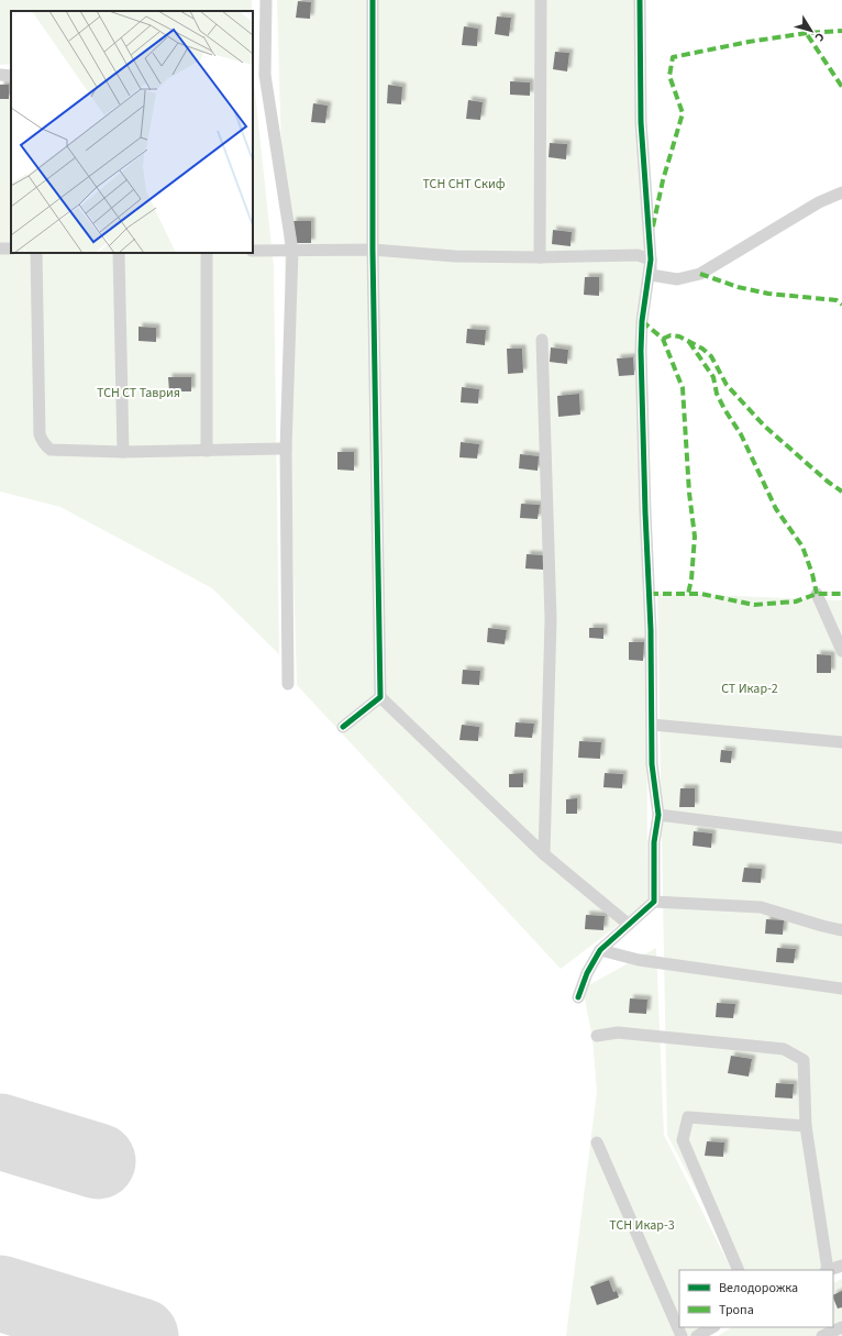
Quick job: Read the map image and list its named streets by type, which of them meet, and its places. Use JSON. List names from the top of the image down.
{
  "parks": [
    "ТСН СНТ Скиф",
    "ТСН СТ Таврия",
    "СТ Икар-2",
    "ТСН Икар-3"
  ],
  "legend": ["Велодорожка", "Тропа"],
  "north": "bottom right"
}
